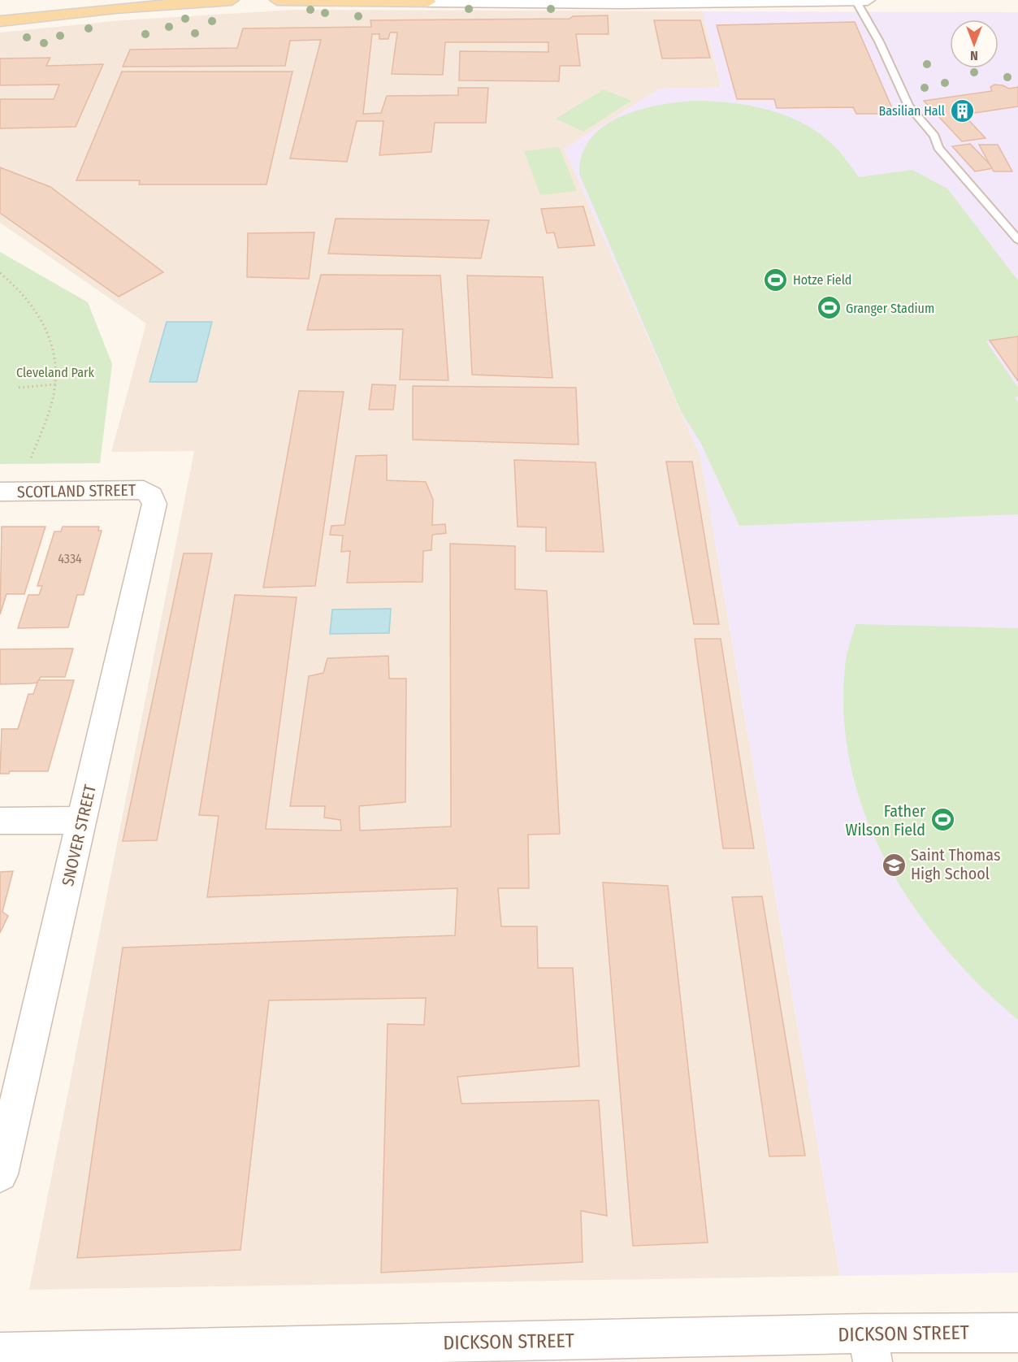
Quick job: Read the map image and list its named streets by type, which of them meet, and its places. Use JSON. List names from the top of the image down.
{
  "streets": {
    "street": ["SCOTLAND STREET", "SNOVER STREET", "DICKSON STREET"]
  },
  "crossings": [
    ["SCOTLAND STREET", "SNOVER STREET"]
  ],
  "parks": ["Cleveland Park"],
  "places": {
    "building": ["Basilian Hall"],
    "sports": ["Hotze Field", "Granger Stadium", "Father Wilson Field"],
    "school or university": ["Saint Thomas High School"]
  },
  "house_numbers": ["4334"],
  "north": "bottom"
}
